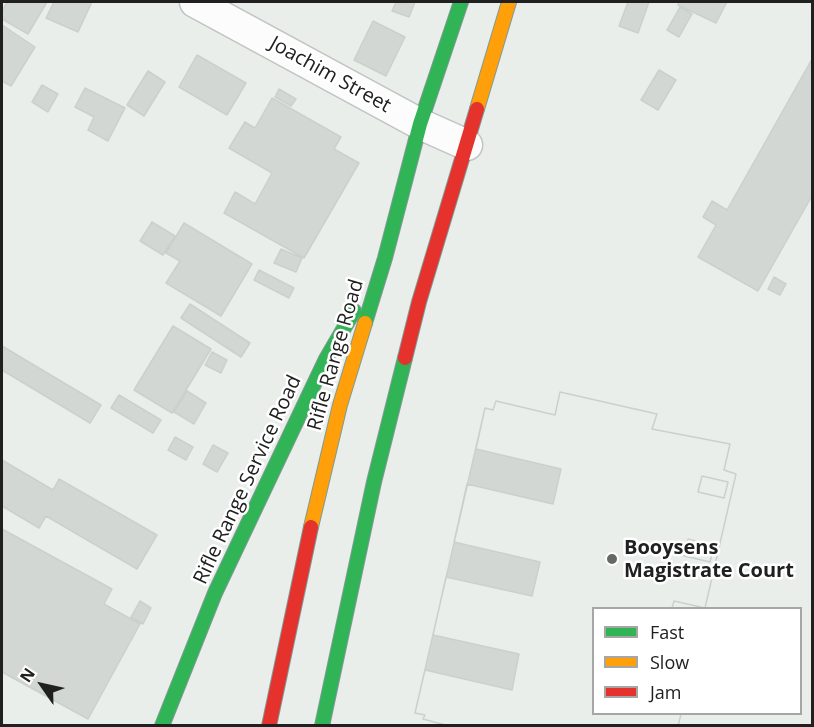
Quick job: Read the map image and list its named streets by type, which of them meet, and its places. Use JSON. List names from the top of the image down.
{
  "streets": {
    "main road": ["Rifle Range Road", "Rifle Range Service Road"],
    "street": ["Joachim Street"]
  },
  "crossings": [
    ["Joachim Street", "Rifle Range Road"],
    ["Rifle Range Road", "Rifle Range Service Road"]
  ],
  "places": ["Booysens Magistrate Court"],
  "legend": ["Fast", "Slow", "Jam"],
  "north": "top left"
}
